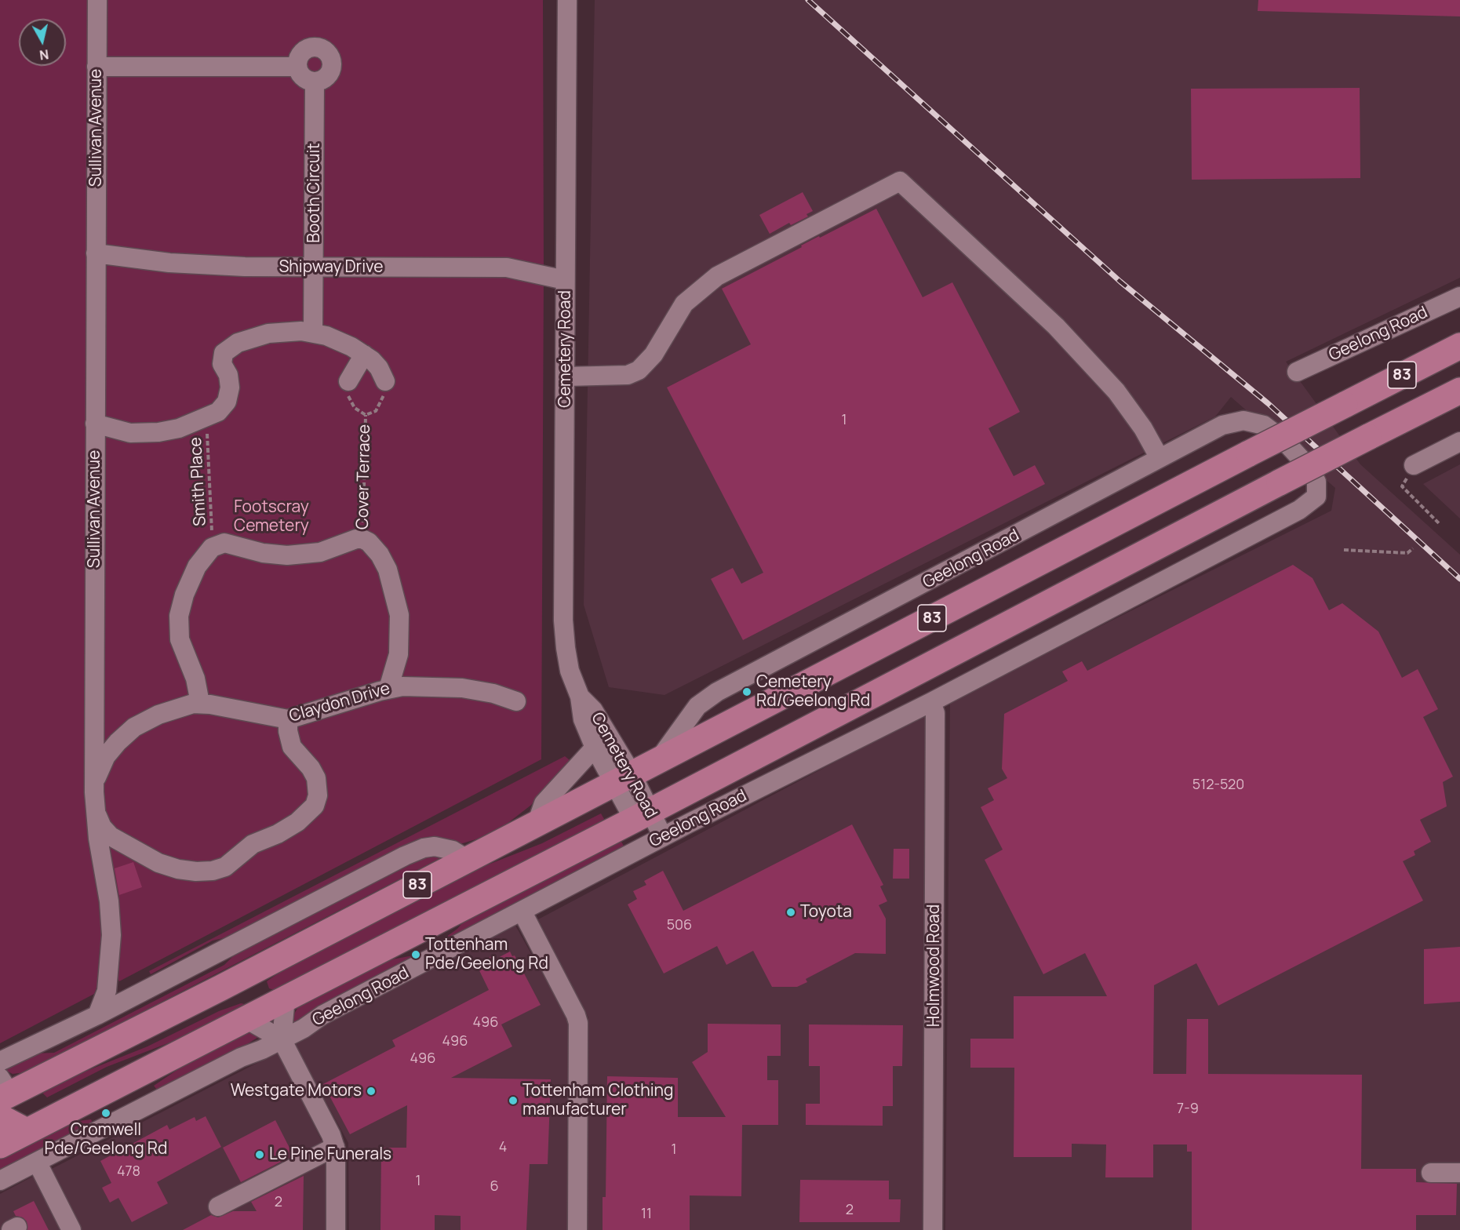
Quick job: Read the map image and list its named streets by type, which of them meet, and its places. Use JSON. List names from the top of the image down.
{
  "streets": {
    "highway": ["Geelong Road", "83"],
    "street": [
      "Sullivan Avenue",
      "Booth Circuit",
      "Shipway Drive",
      "Cemetery Road",
      "Claydon Drive",
      "Holmwood Road"
    ],
    "path": ["Cover Terrace", "Smith Place"]
  },
  "crossings": [
    ["Sullivan Avenue", "Shipway Drive"],
    ["Sullivan Avenue", "Claydon Drive"],
    ["Booth Circuit", "Shipway Drive"],
    ["Shipway Drive", "Cemetery Road"],
    ["Geelong Road", "Cemetery Road"],
    ["Geelong Road", "Holmwood Road"]
  ],
  "parks": ["Footscray Cemetery"],
  "places": [
    "Cemetery Rd/Geelong Rd",
    "Toyota",
    "Tottenham Pde/Geelong Rd",
    "Westgate Motors",
    "Tottenham Clothing manufacturer",
    "Cromwell Pde/Geelong Rd",
    "Le Pine Funerals"
  ],
  "house_numbers": [
    "1",
    "512-520",
    "506",
    "496",
    "496",
    "496",
    "7-9",
    "4",
    "1",
    "478",
    "1",
    "6",
    "2",
    "2",
    "11"
  ],
  "north": "bottom"
}
